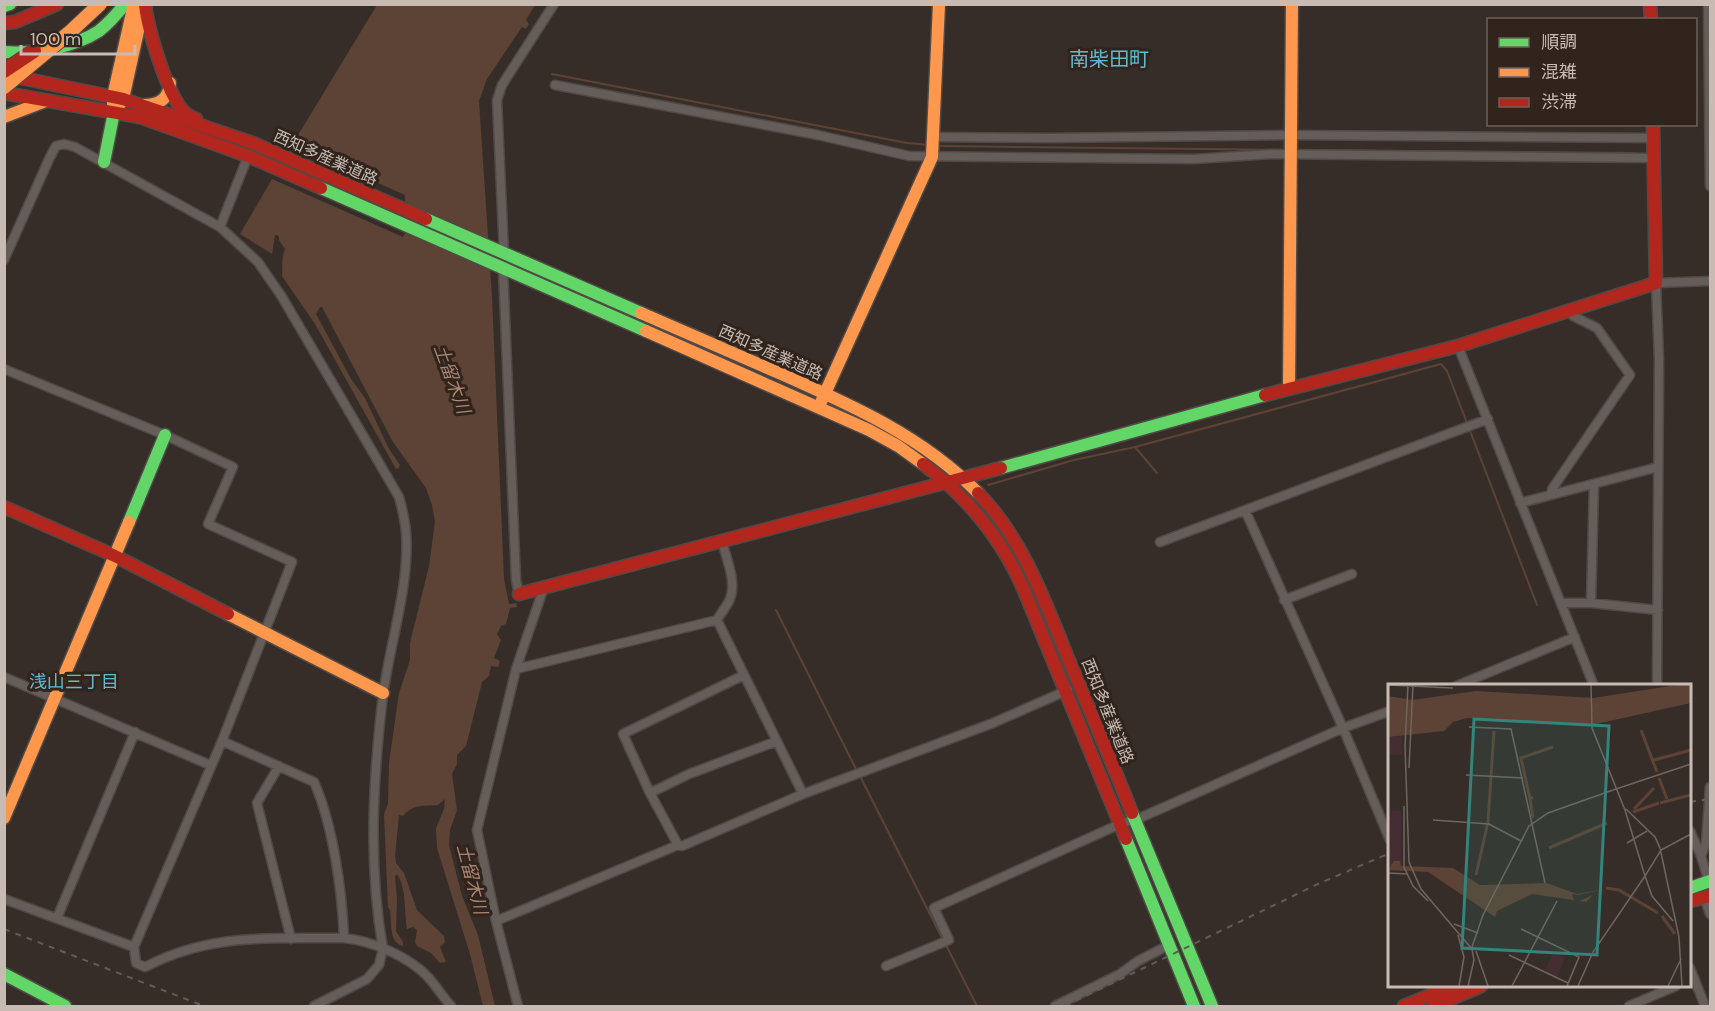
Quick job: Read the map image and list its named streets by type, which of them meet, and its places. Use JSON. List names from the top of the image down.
{
  "streets": {
    "main road": ["西知多産業道路"]
  },
  "districts": ["南柴田町", "浅山三丁目"],
  "water": ["土留木川"],
  "legend": ["順調", "混雑", "渋滞"],
  "scale_bar": "100 m"
}
